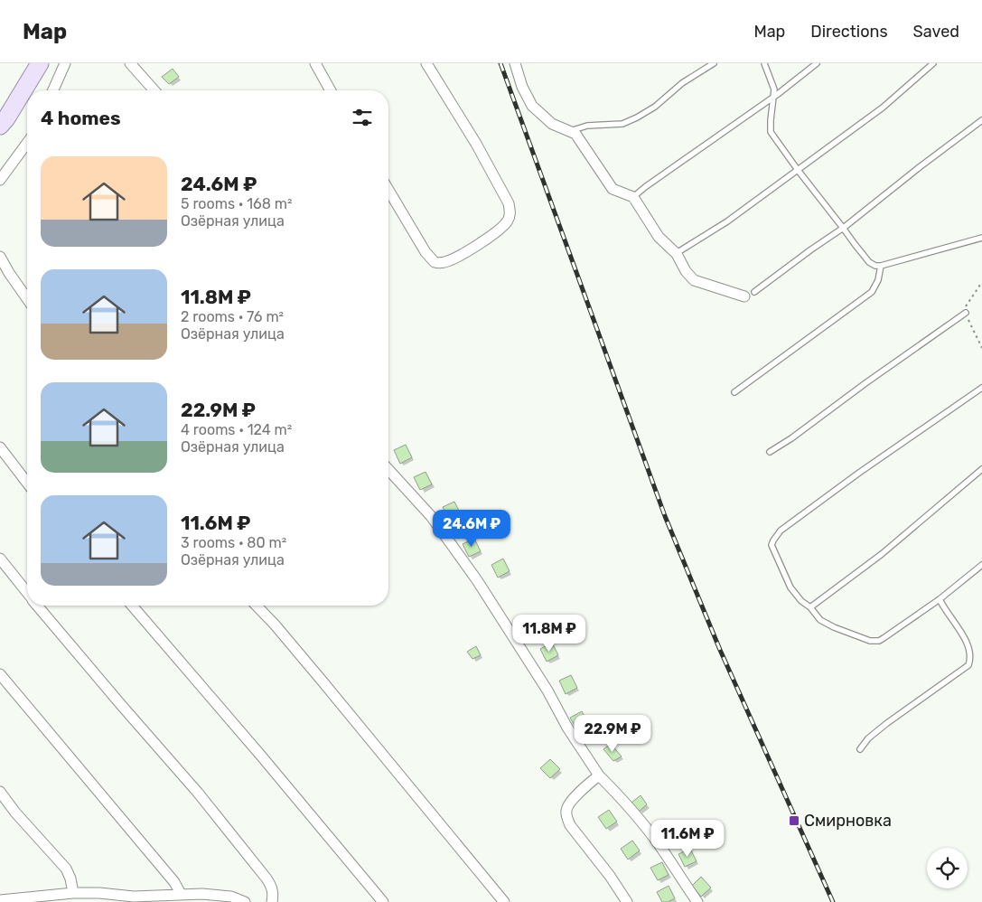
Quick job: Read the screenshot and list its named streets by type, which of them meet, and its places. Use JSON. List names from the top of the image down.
{
  "places": {
    "transit": ["Смирновка"]
  },
  "page": {
    "header": "Map",
    "nav": ["Map", "Directions", "Saved"],
    "heading": "4 homes",
    "list": [
      {
        "name": "24.6M ₽",
        "note": "5 rooms · 168 m² · Озёрная улица"
      },
      {
        "name": "11.8M ₽",
        "note": "2 rooms · 76 m² · Озёрная улица"
      },
      {
        "name": "22.9M ₽",
        "note": "4 rooms · 124 m² · Озёрная улица"
      },
      {
        "name": "11.6M ₽",
        "note": "3 rooms · 80 m² · Озёрная улица"
      }
    ],
    "price": [
      "24.6M ₽",
      "11.8M ₽",
      "22.9M ₽",
      "11.6M ₽"
    ]
  }
}
